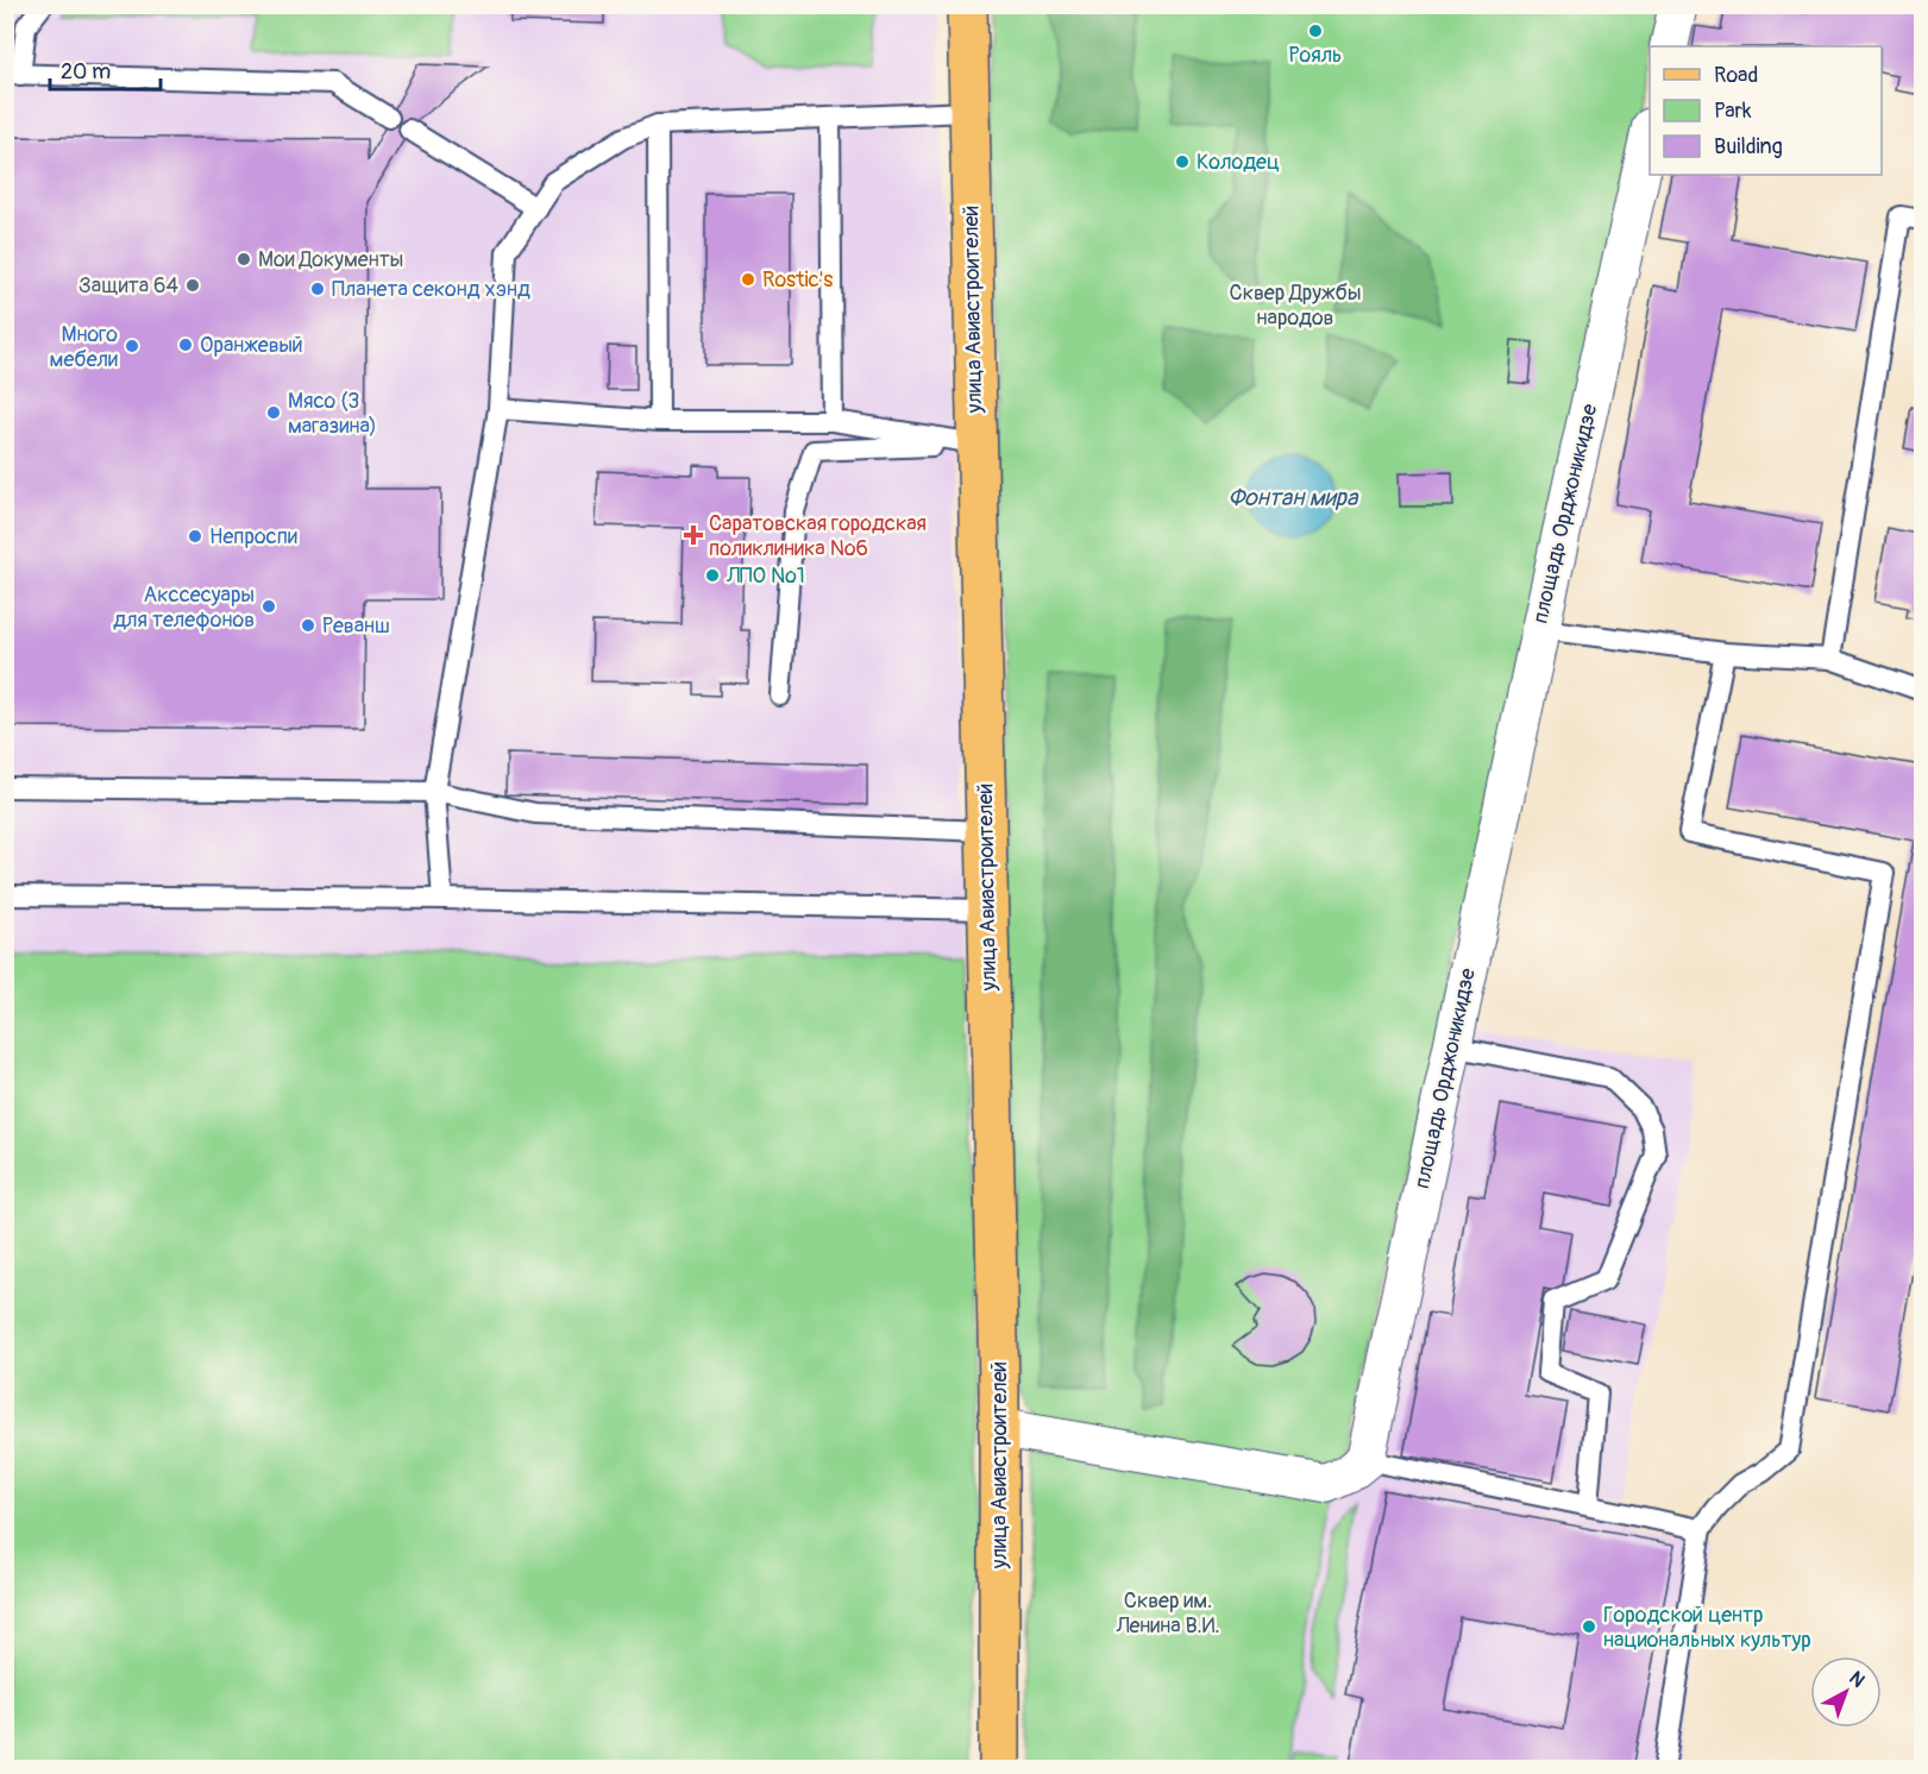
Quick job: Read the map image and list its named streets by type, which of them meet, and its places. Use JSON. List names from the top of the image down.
{
  "streets": {
    "main road": ["улица Авиастроителей"],
    "street": ["площадь Орджоникидзе"]
  },
  "water": ["Фонтан мира"],
  "parks": ["Сквер Дружбы народов", "Сквер им. Ленина В.И."],
  "places": {
    "other": [
      "Рояль",
      "Колодец",
      "Мои Документы",
      "Rostic's",
      "Защита 64",
      "Планета секонд хэнд",
      "Оранжевый",
      "Много мебели",
      "Мясо (3 магазина)",
      "Непроспи",
      "ЛПО №1",
      "Акссесуары для телефонов",
      "Реванш",
      "Городской центр национальных культур"
    ],
    "health": ["Саратовская городская поликлиника №6"]
  },
  "legend": ["Road", "Park", "Building"],
  "scale_bar": "20 m",
  "north": "top right"
}
